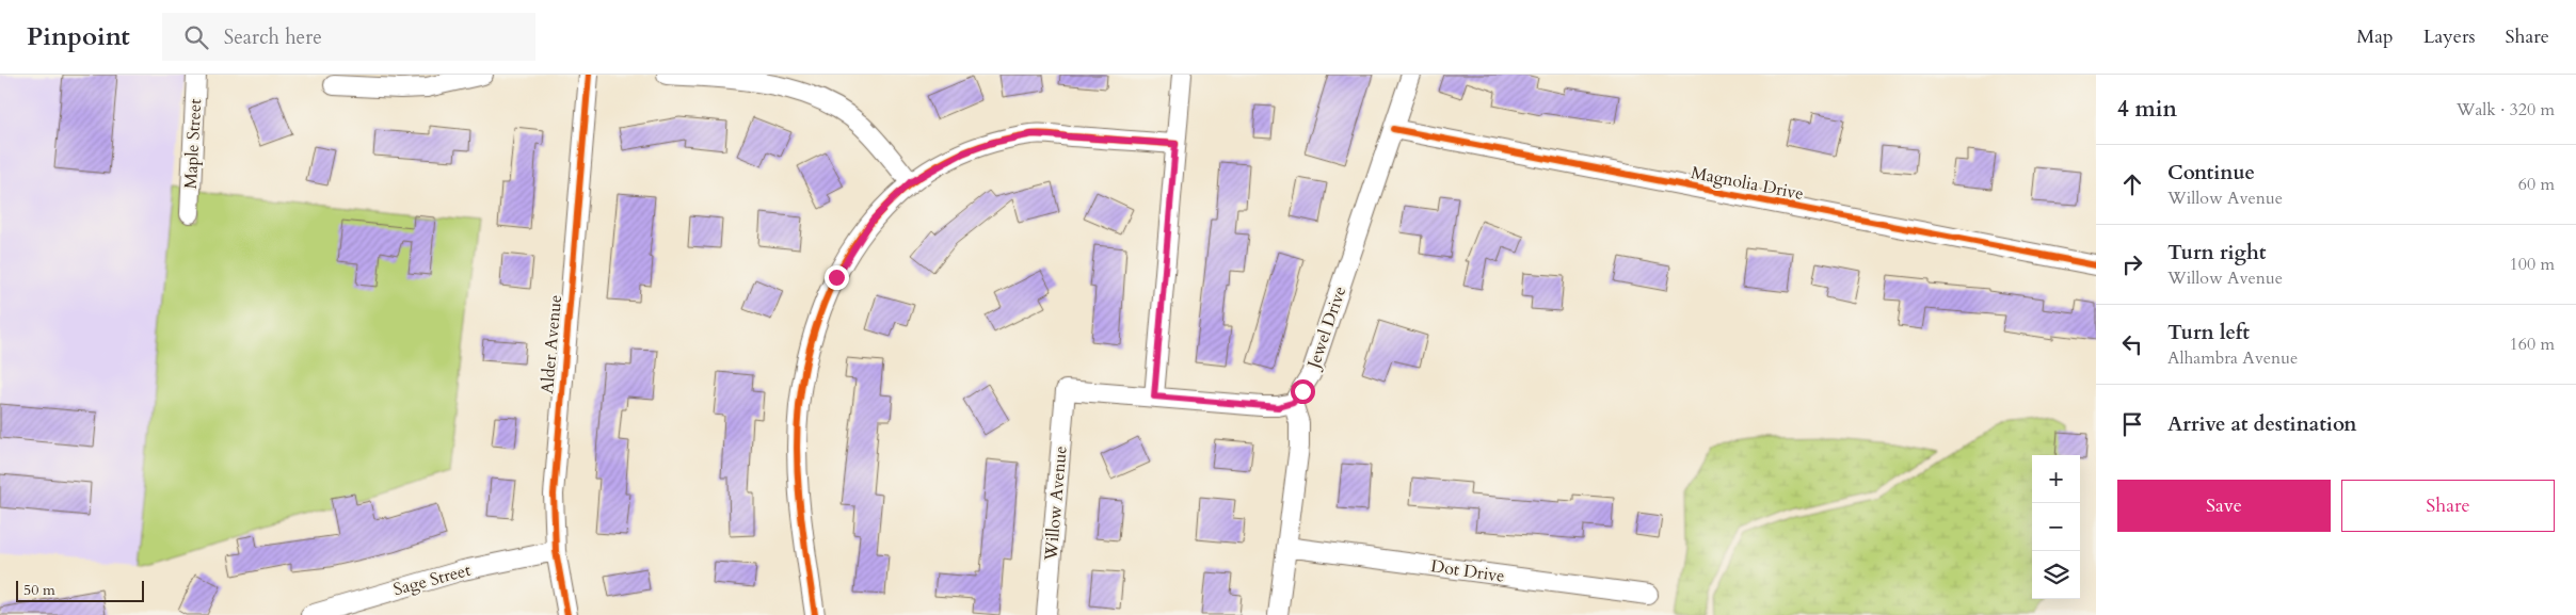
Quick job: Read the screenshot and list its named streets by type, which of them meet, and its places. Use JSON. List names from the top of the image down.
{
  "streets": {
    "street": [
      "Maple Street",
      "Magnolia Drive",
      "Jewel Drive",
      "Alder Avenue",
      "Willow Avenue",
      "Dot Drive",
      "Sage Street"
    ]
  },
  "crossings": [
    ["Magnolia Drive", "Jewel Drive"],
    ["Alder Avenue", "Sage Street"]
  ],
  "scale_bar": "50 m",
  "page": {
    "header": "Pinpoint",
    "search": "Search here",
    "nav": ["Map", "Layers", "Share"],
    "heading": ["4 min", "Walk · 320 m"],
    "list": [
      ["Continue", "Willow Avenue", "60 m"],
      ["Turn right", "Willow Avenue", "100 m"],
      ["Turn left", "Alhambra Avenue", "160 m"],
      "Arrive at destination"
    ],
    "map_buttons": ["+", "−"],
    "buttons": ["Save", "Share"],
    "scale": "50 m"
  }
}
